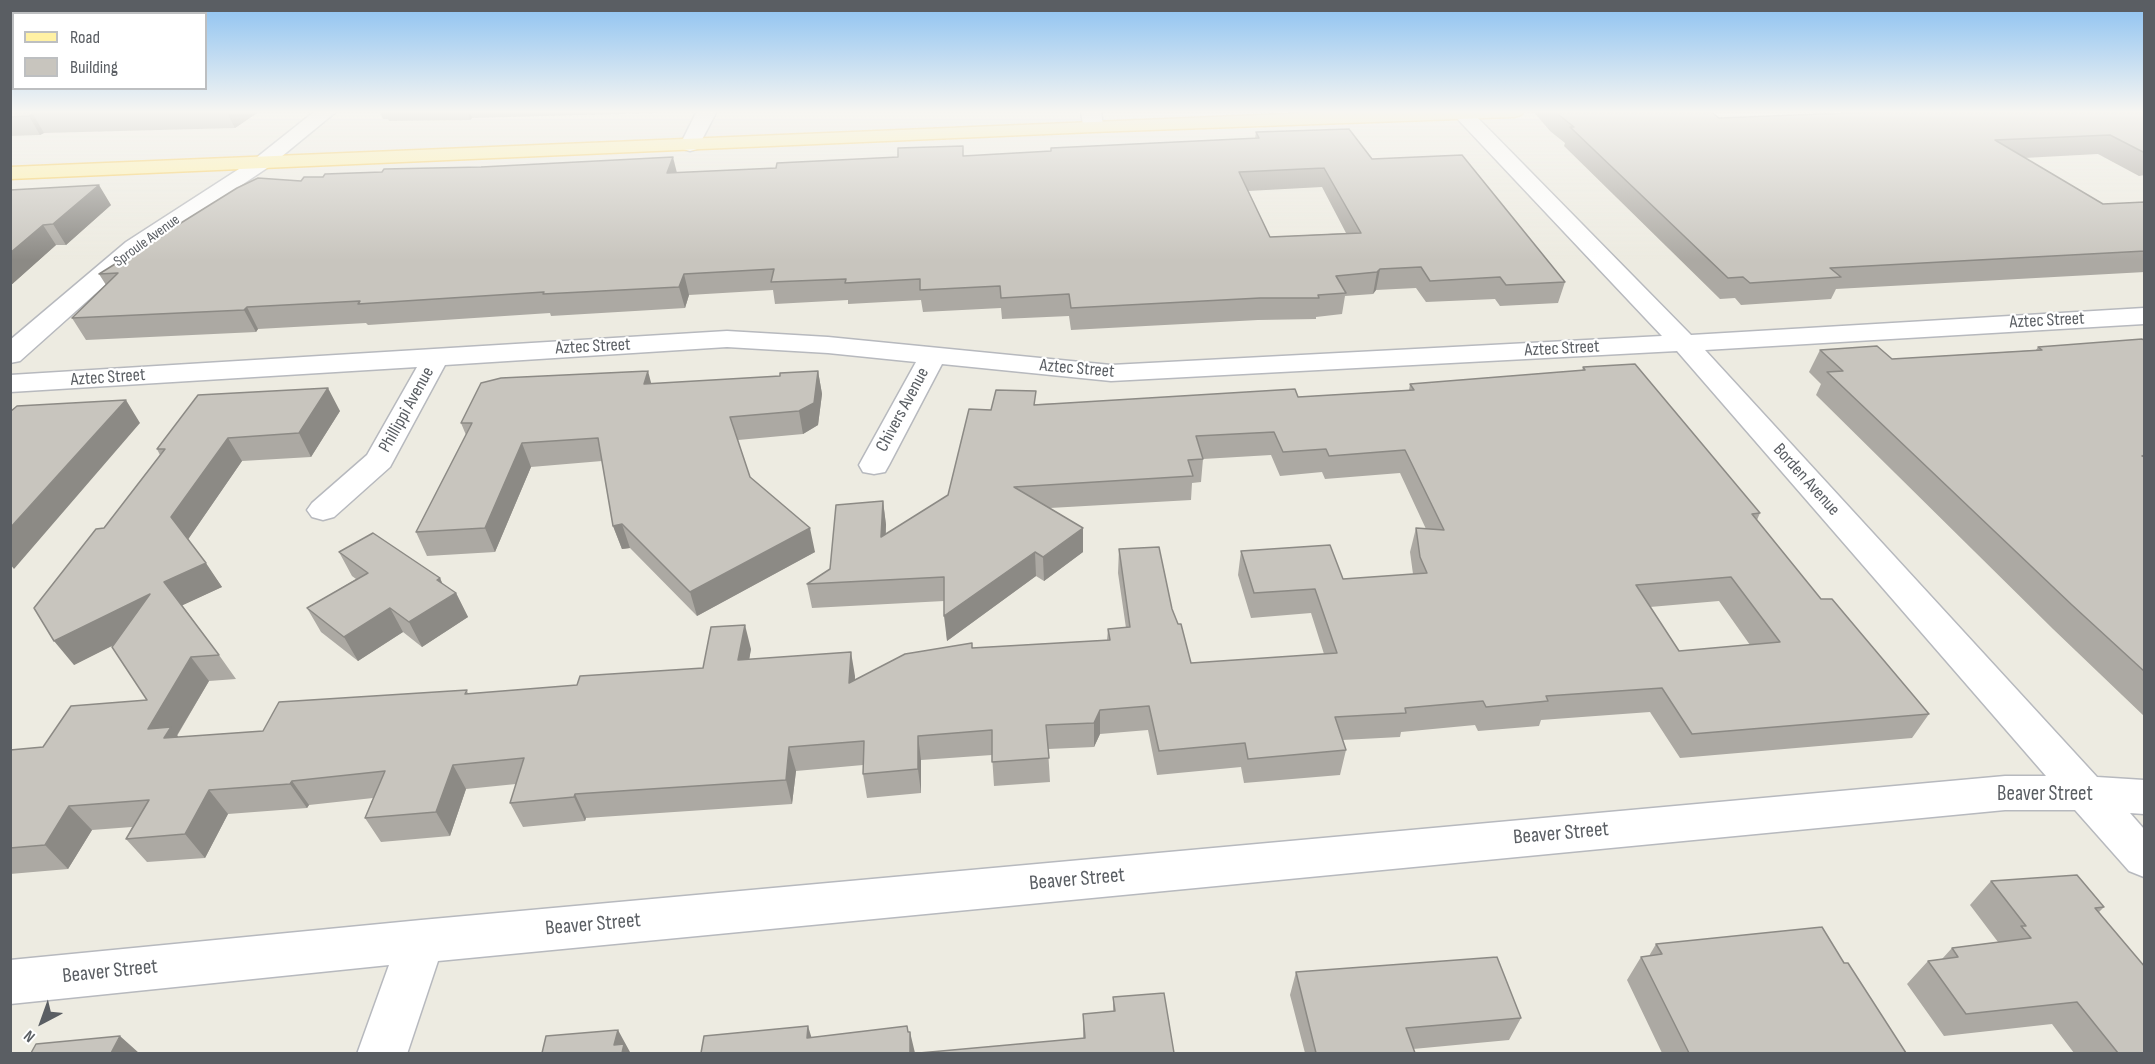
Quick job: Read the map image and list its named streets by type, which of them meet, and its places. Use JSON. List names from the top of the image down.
{
  "streets": {
    "street": [
      "Sproule Avenue",
      "Aztec Street",
      "Phillippi Avenue",
      "Chivers Avenue",
      "Borden Avenue",
      "Beaver Street"
    ]
  },
  "crossings": [
    ["Aztec Street", "Phillippi Avenue"],
    ["Aztec Street", "Chivers Avenue"],
    ["Aztec Street", "Borden Avenue"],
    ["Borden Avenue", "Beaver Street"]
  ],
  "legend": ["Road", "Building"],
  "north": "bottom left"
}
